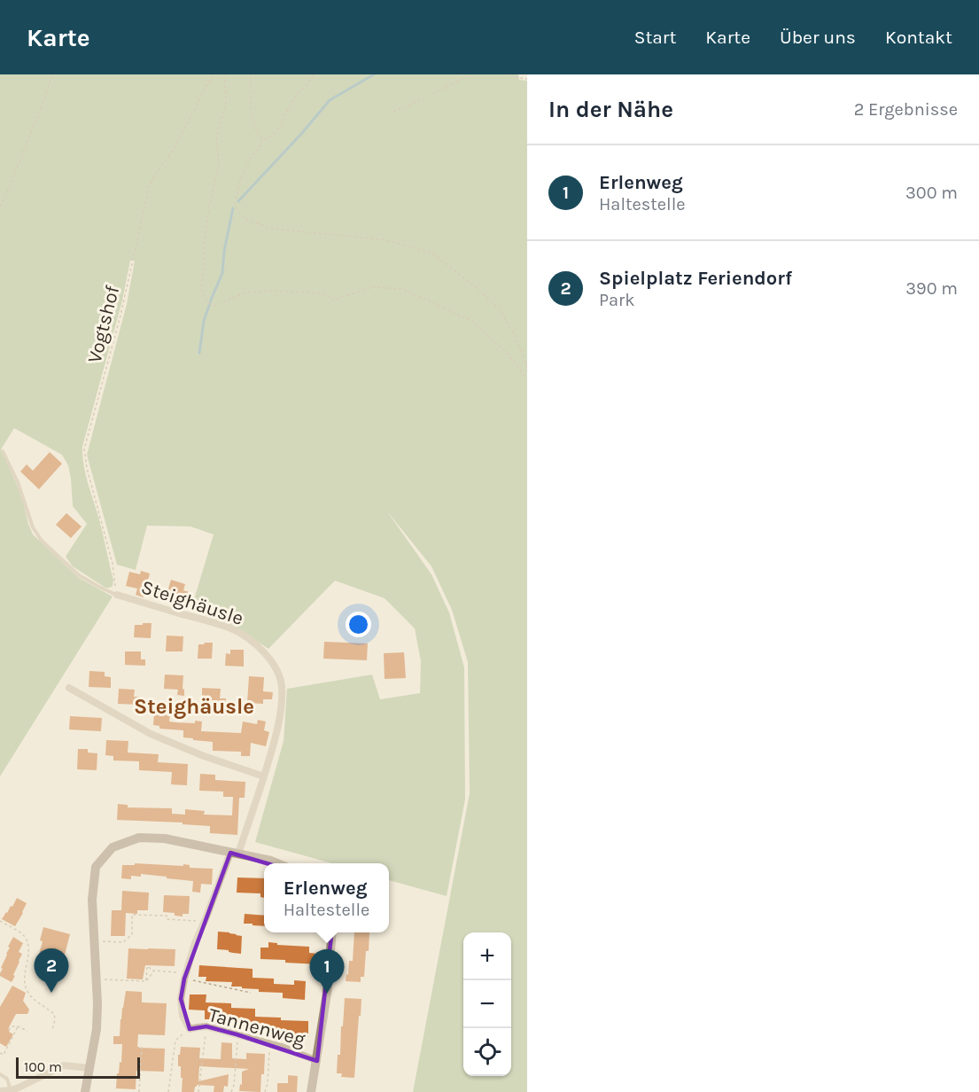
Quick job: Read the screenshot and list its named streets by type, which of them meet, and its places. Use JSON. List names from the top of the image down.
{
  "streets": {
    "street": ["Steighäusle", "Tannenweg"],
    "path": ["Vogtshof"]
  },
  "crossings": [
    ["Vogtshof", "Steighäusle"],
    ["Steighäusle", "Tannenweg"]
  ],
  "districts": ["Steighäusle"],
  "scale_bar": "100 m",
  "page": {
    "header": "Karte",
    "nav": [
      "Start",
      "Karte",
      "Über uns",
      "Kontakt"
    ],
    "heading": ["In der Nähe", "2 Ergebnisse"],
    "list": [
      {
        "mark": "1",
        "name": "Erlenweg",
        "note": "Haltestelle",
        "value": "300 m"
      },
      {
        "mark": "2",
        "name": "Spielplatz Feriendorf",
        "note": "Park",
        "value": "390 m"
      }
    ],
    "popup": ["Erlenweg", "Haltestelle"],
    "map_buttons": ["+", "−"],
    "pins": ["2", "1"],
    "scale": "100 m"
  }
}
